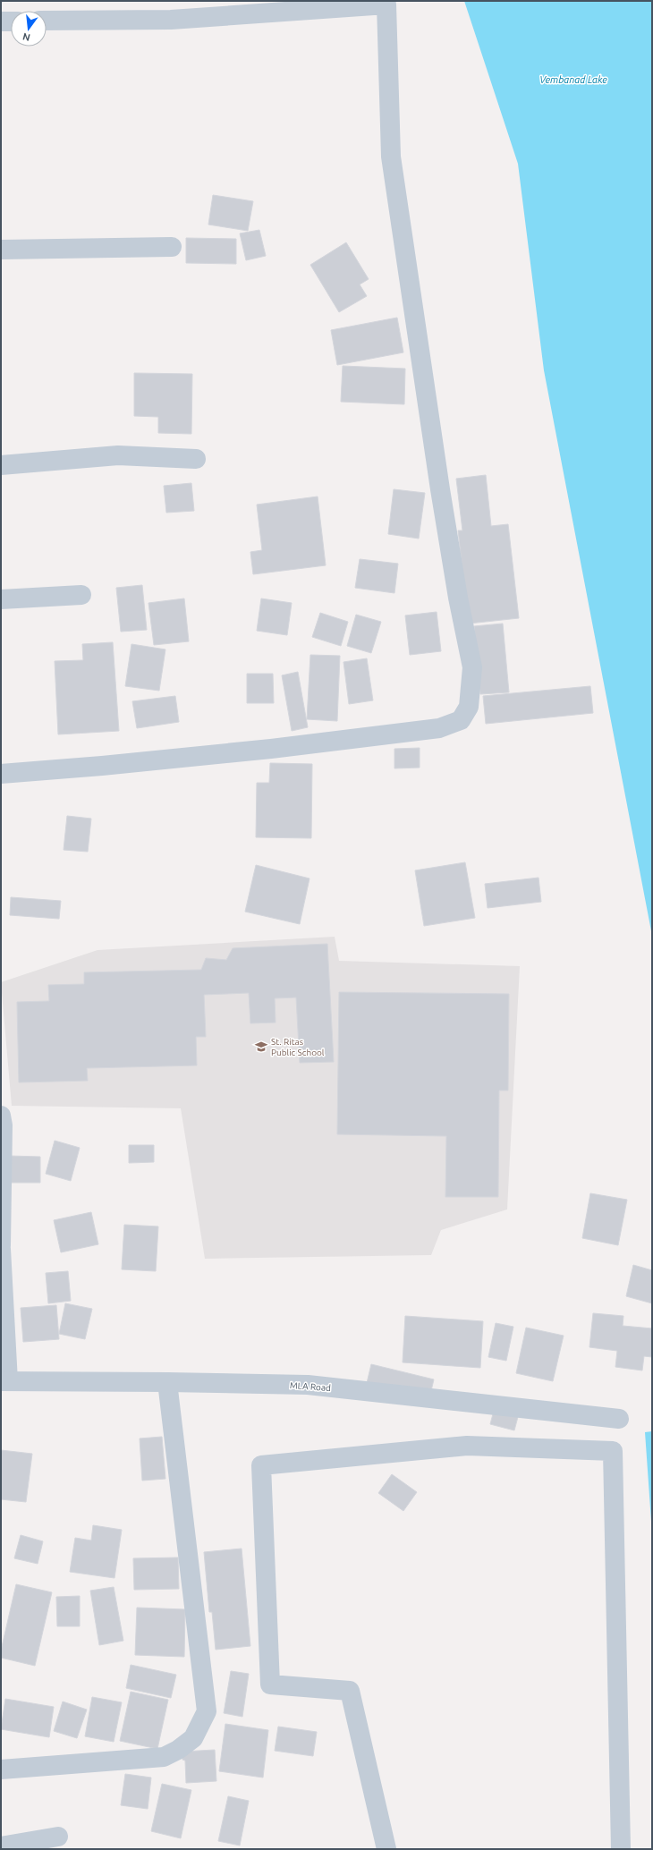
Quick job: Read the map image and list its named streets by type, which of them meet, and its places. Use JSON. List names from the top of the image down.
{
  "streets": {
    "street": ["MLA Road"]
  },
  "water": ["Vembanad Lake"],
  "places": {
    "school or university": ["St. Ritas Public School"]
  },
  "north": "bottom"
}
